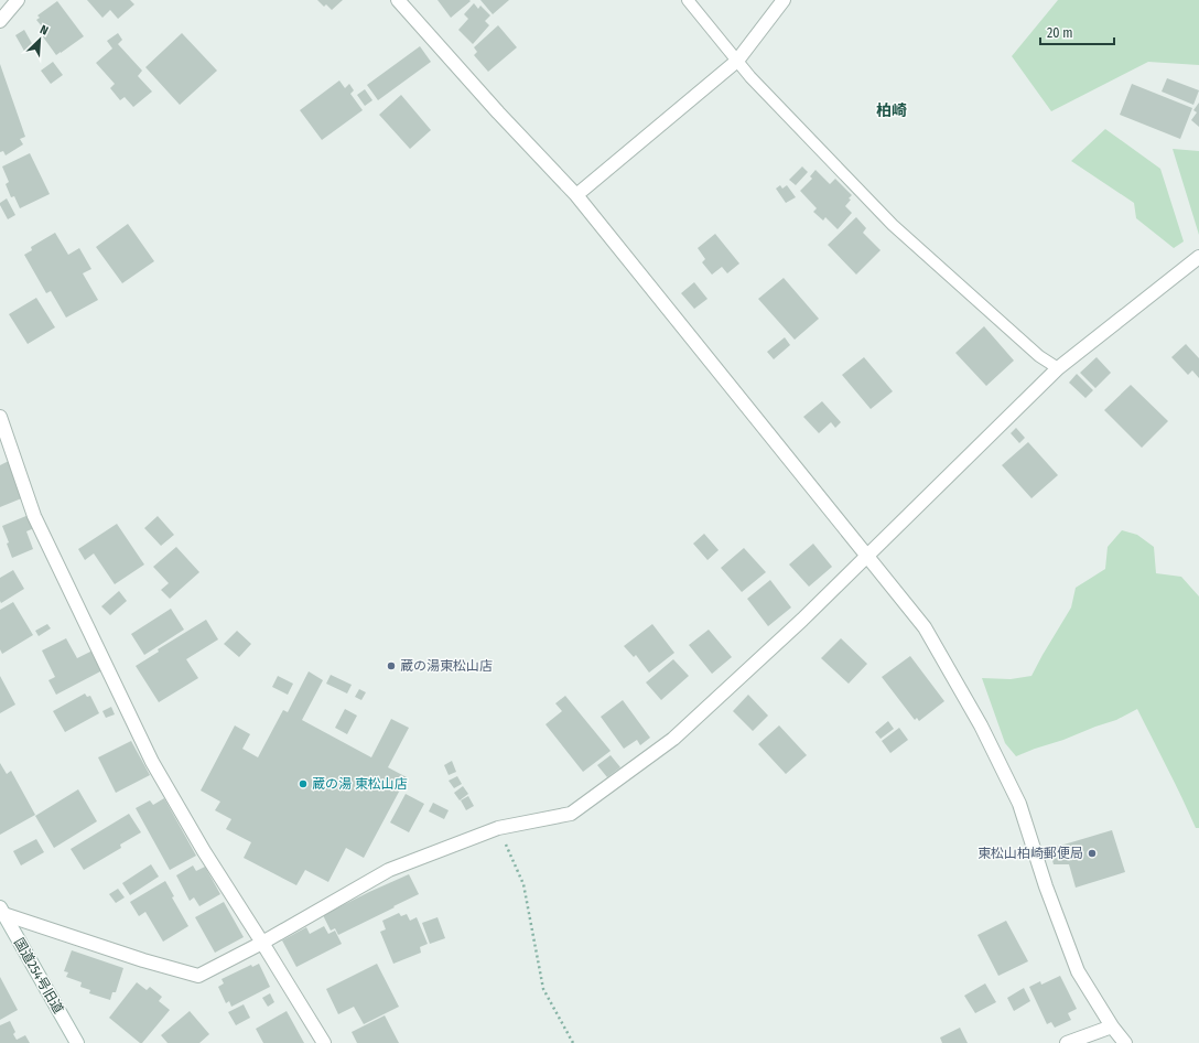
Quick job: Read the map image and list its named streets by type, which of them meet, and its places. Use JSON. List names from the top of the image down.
{
  "streets": {
    "street": ["国道254号旧道"]
  },
  "districts": ["柏崎"],
  "places": ["蔵の湯東松山店", "蔵の湯 東松山店", "東松山柏崎郵便局"],
  "scale_bar": "20 m",
  "north": "top right"
}
